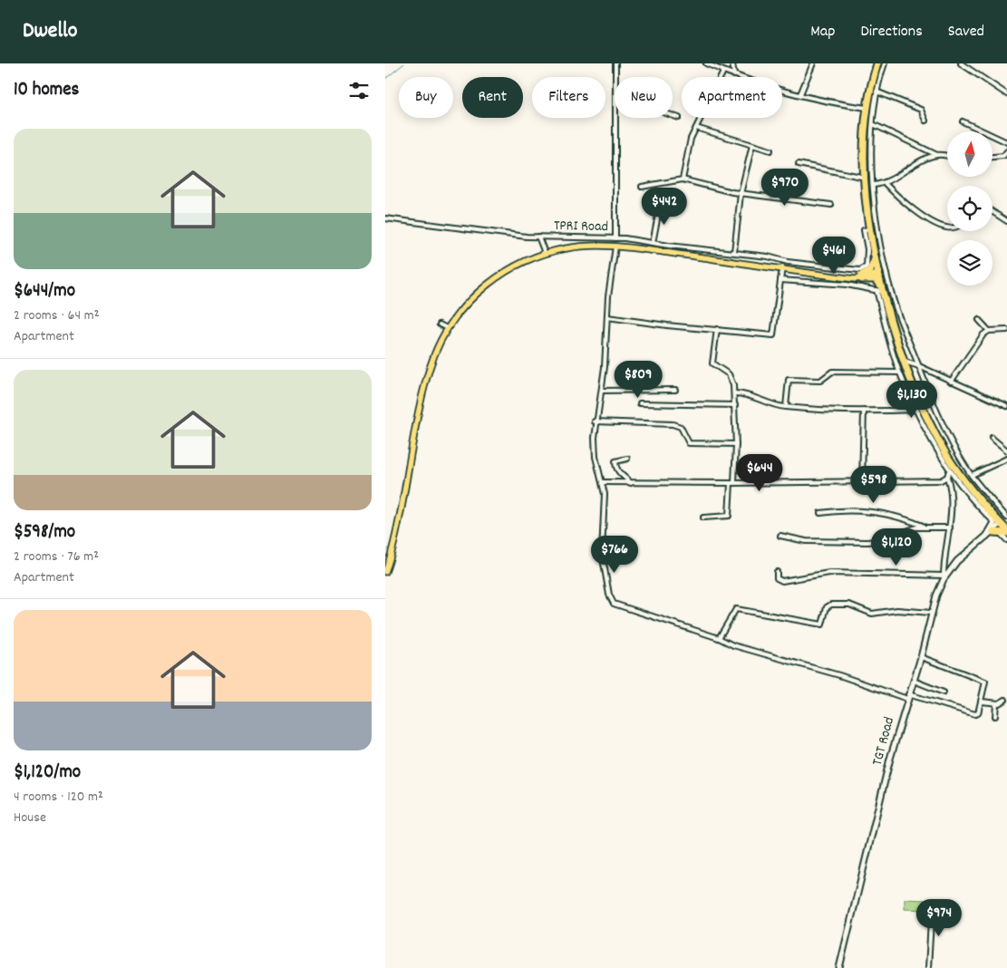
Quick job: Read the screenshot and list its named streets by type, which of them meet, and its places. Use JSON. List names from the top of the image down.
{
  "streets": {
    "street": ["TPRI Road", "TGT Road"]
  },
  "north": "top",
  "page": {
    "header": "Dwello",
    "nav": ["Map", "Directions", "Saved"],
    "heading": "10 homes",
    "chip": [
      "Buy",
      "Rent",
      "Filters",
      "New",
      "Apartment"
    ],
    "list": [
      {
        "name": "$644/mo",
        "note": "2 rooms · 64 m² · Apartment"
      },
      {
        "name": "$598/mo",
        "note": "2 rooms · 76 m² · Apartment"
      },
      {
        "name": "$1,120/mo",
        "note": "4 rooms · 120 m² · House"
      }
    ],
    "price": [
      "$970",
      "$442",
      "$461",
      "$809",
      "$1,130",
      "$644",
      "$598",
      "$1,120",
      "$766",
      "$974"
    ]
  }
}
